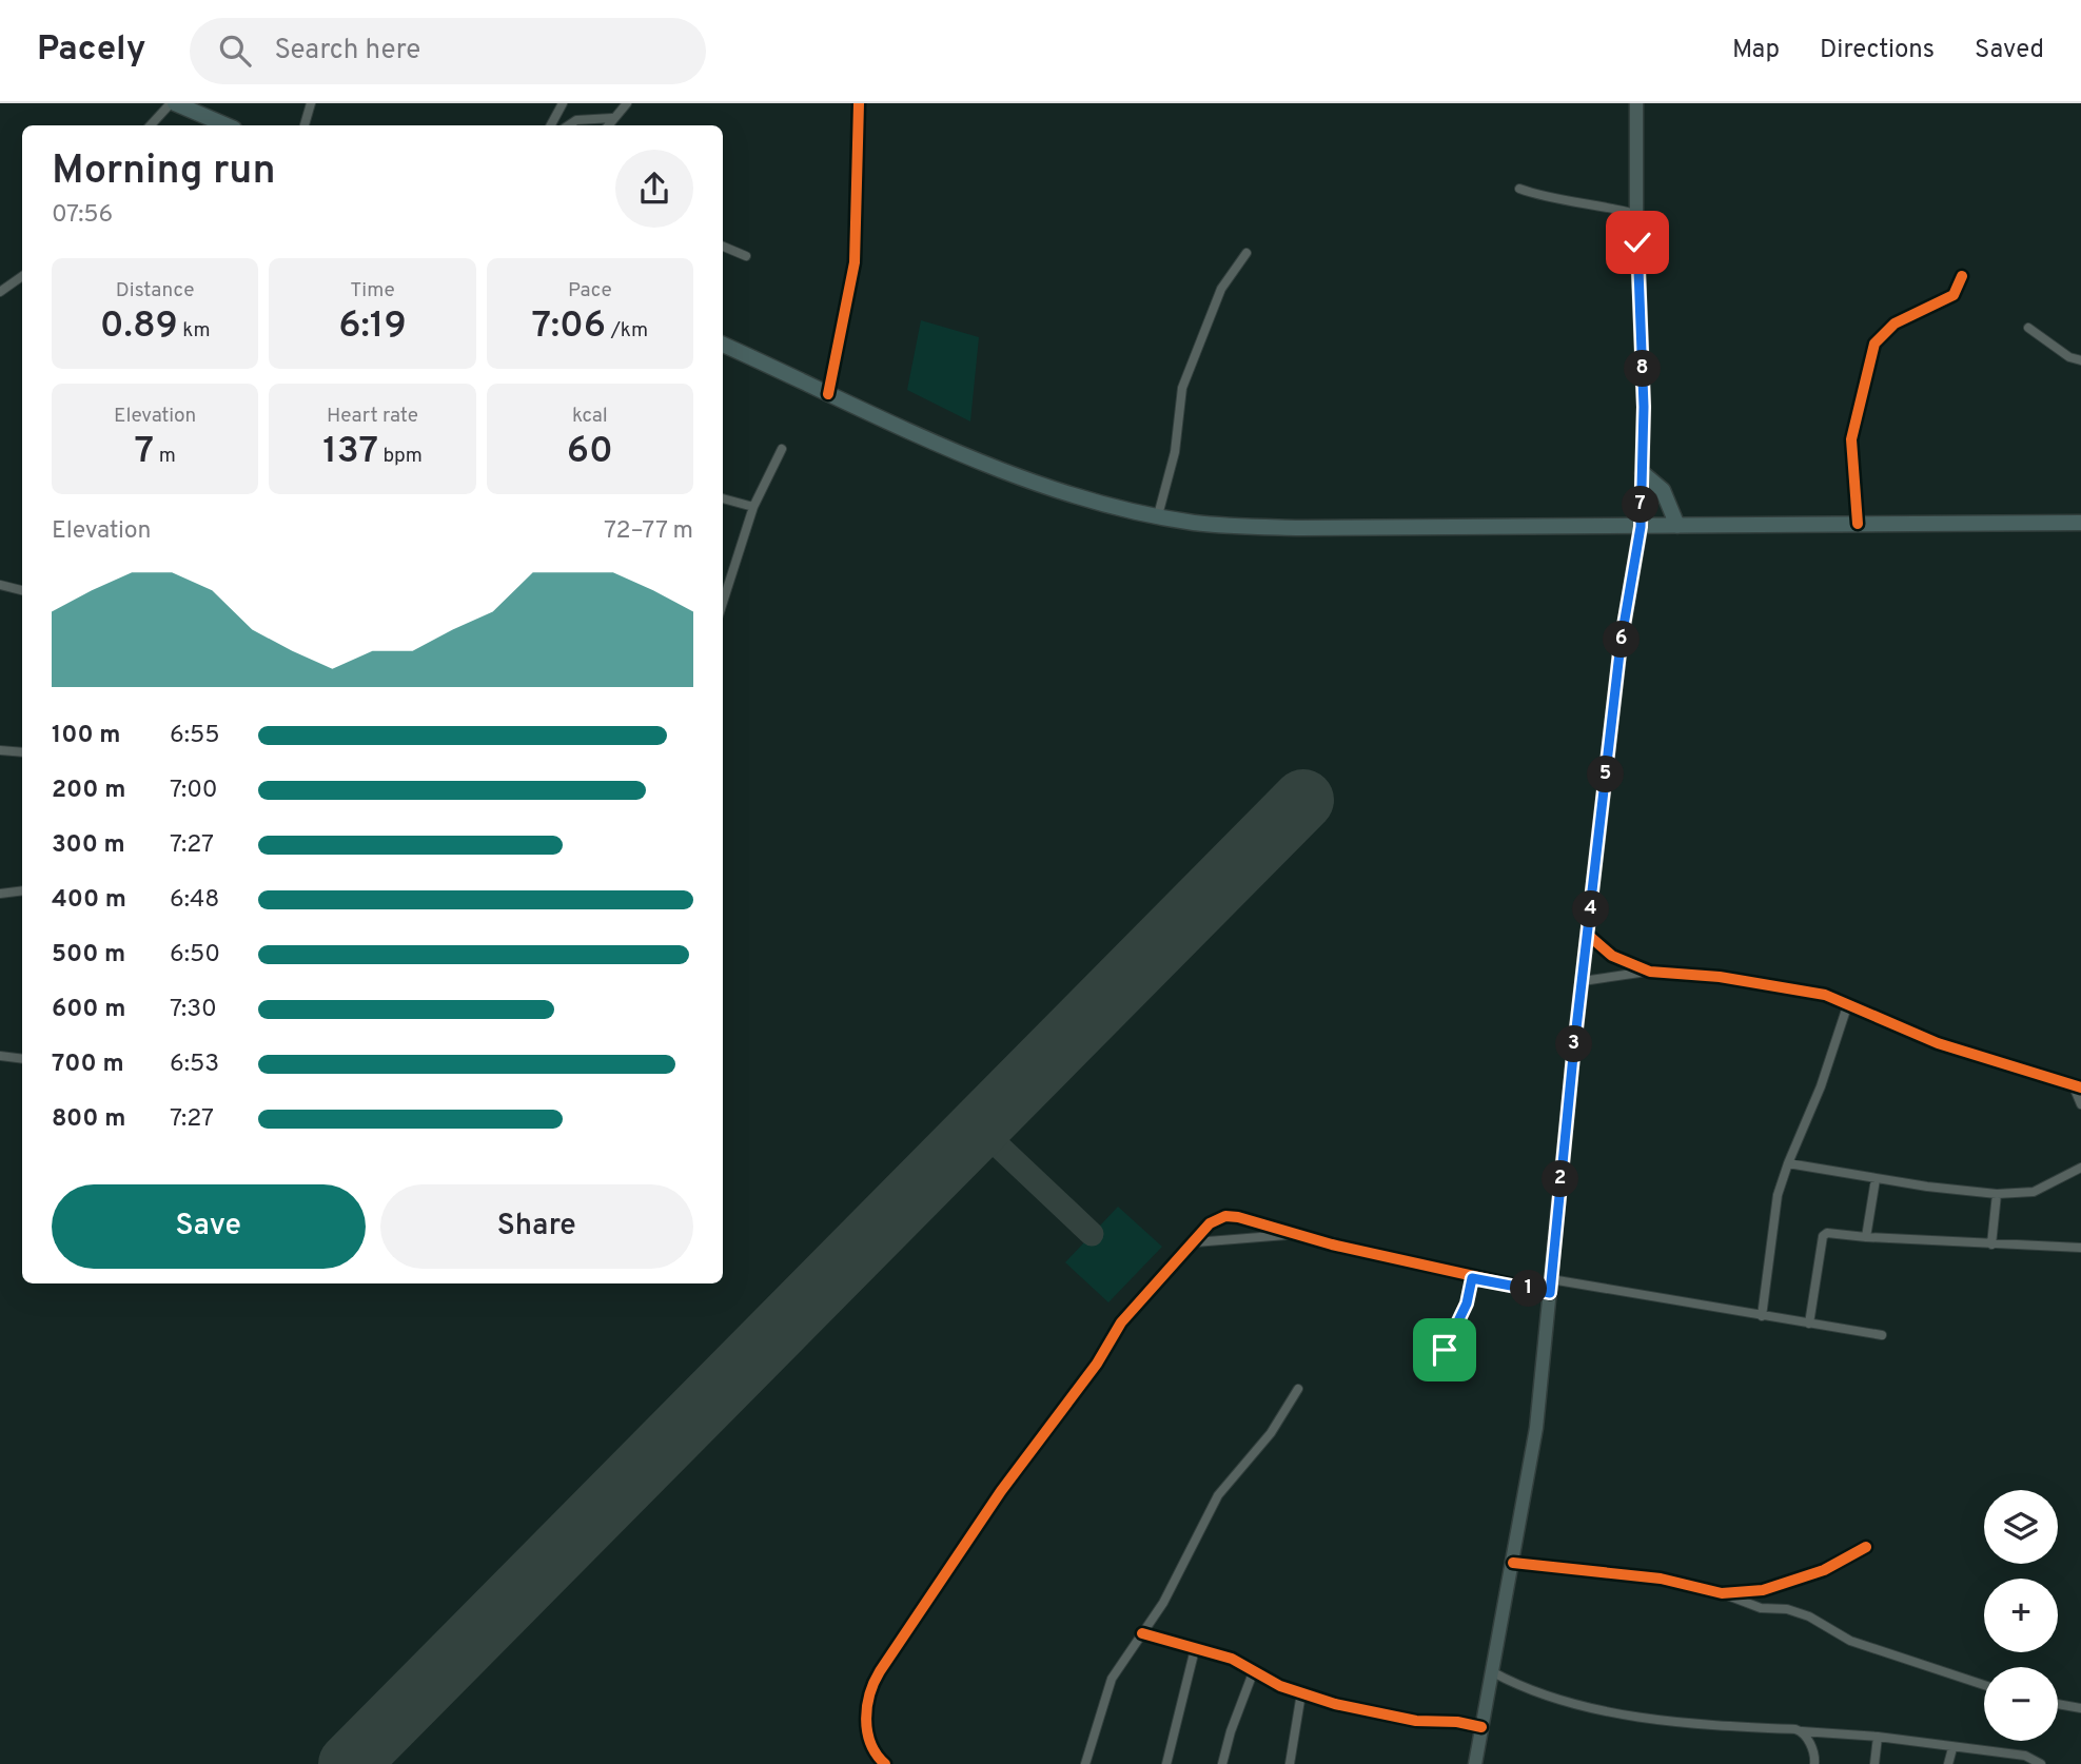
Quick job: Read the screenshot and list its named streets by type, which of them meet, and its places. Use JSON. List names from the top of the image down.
{
  "page": {
    "header": "Pacely",
    "search": "Search here",
    "nav": ["Map", "Directions", "Saved"],
    "heading": ["Morning run", "07:56"],
    "stats": [
      ["Distance", "0.89 km"],
      ["Time", "6:19"],
      ["Pace", "7:06 /km"],
      ["Elevation", "7 m"],
      ["Heart rate", "137 bpm"],
      ["kcal", "60"]
    ],
    "pins": [
      "8",
      "7",
      "6",
      "5",
      "4",
      "3",
      "2",
      "1"
    ],
    "chart": ["Elevation", "72–77 m"],
    "list": [
      {
        "name": "100 m",
        "note": "6:55"
      },
      {
        "name": "200 m",
        "note": "7:00"
      },
      {
        "name": "300 m",
        "note": "7:27"
      },
      {
        "name": "400 m",
        "note": "6:48"
      },
      {
        "name": "500 m",
        "note": "6:50"
      },
      {
        "name": "600 m",
        "note": "7:30"
      },
      {
        "name": "700 m",
        "note": "6:53"
      },
      {
        "name": "800 m",
        "note": "7:27"
      }
    ],
    "buttons": ["Save", "Share"],
    "map_buttons": ["+", "−"]
  }
}
